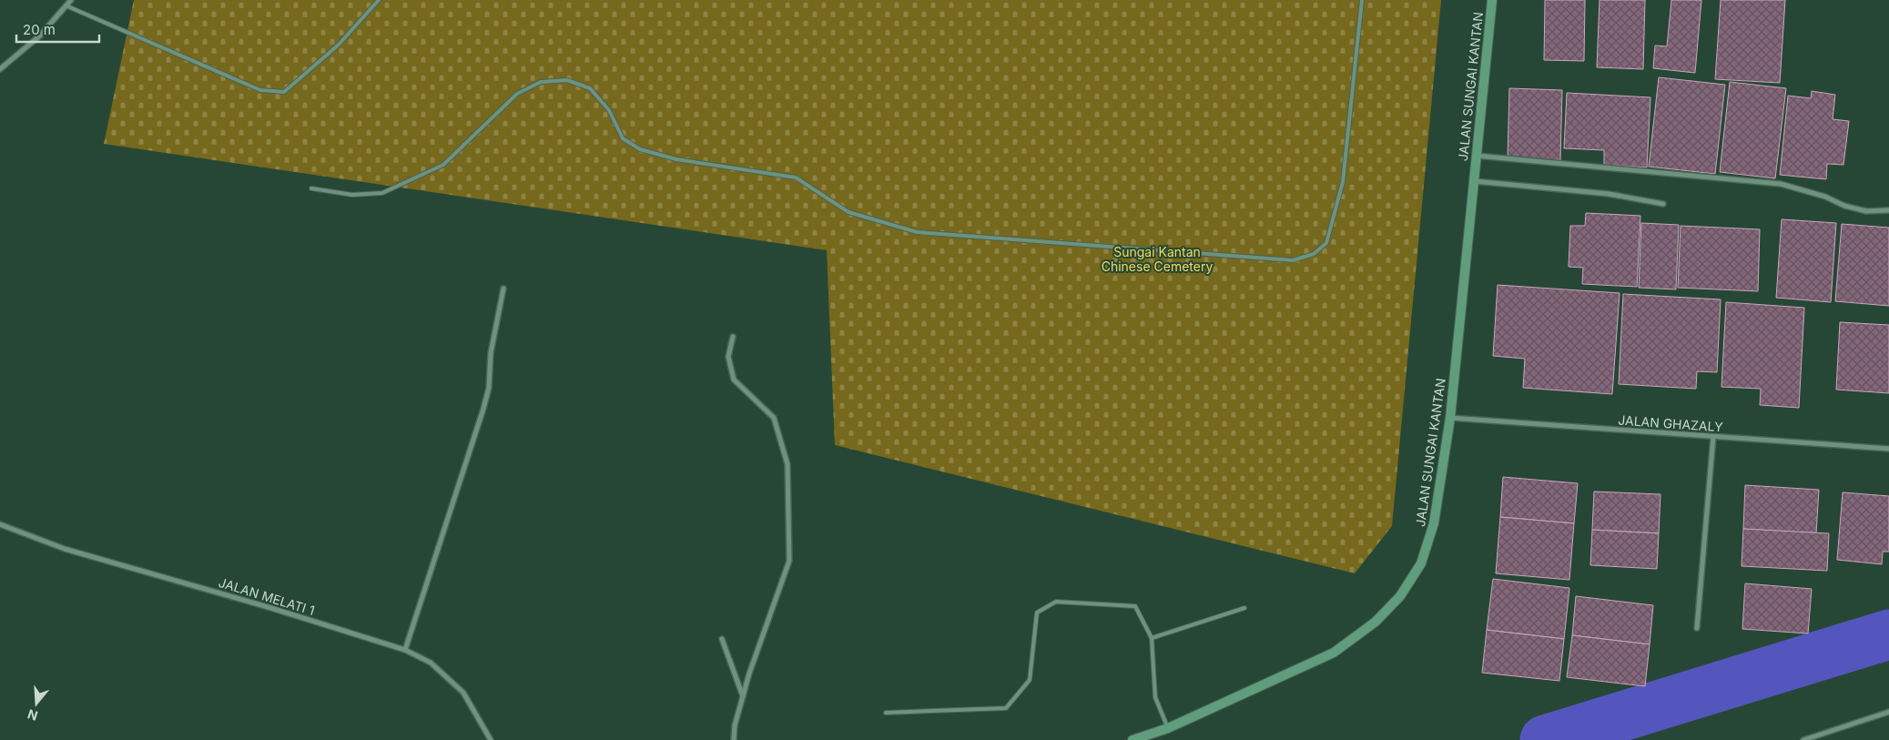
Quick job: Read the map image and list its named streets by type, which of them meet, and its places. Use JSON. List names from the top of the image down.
{
  "streets": {
    "main road": ["JALAN SUNGAI KANTAN"],
    "street": ["JALAN GHAZALY", "JALAN MELATI 1"]
  },
  "crossings": [
    ["JALAN SUNGAI KANTAN", "JALAN GHAZALY"]
  ],
  "parks": ["Sungai Kantan Chinese Cemetery"],
  "scale_bar": "20 m",
  "north": "bottom"
}
